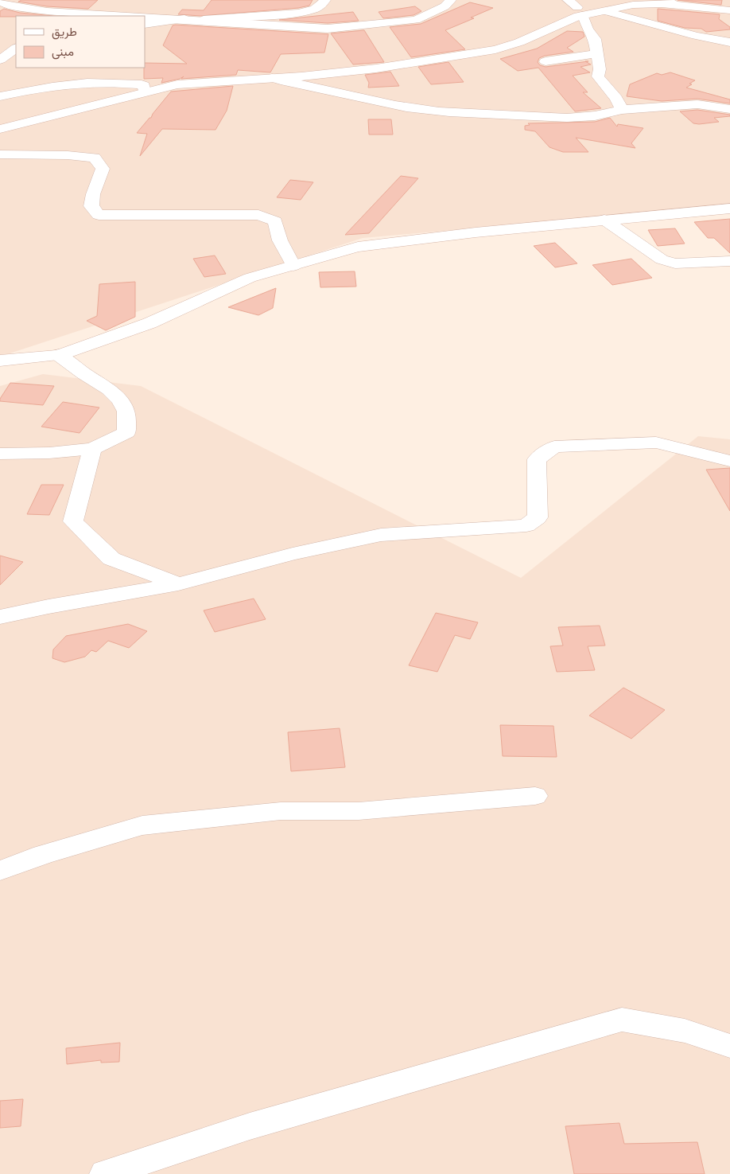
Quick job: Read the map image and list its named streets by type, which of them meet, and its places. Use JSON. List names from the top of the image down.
{
  "legend": ["طريق", "مبنى"]
}
